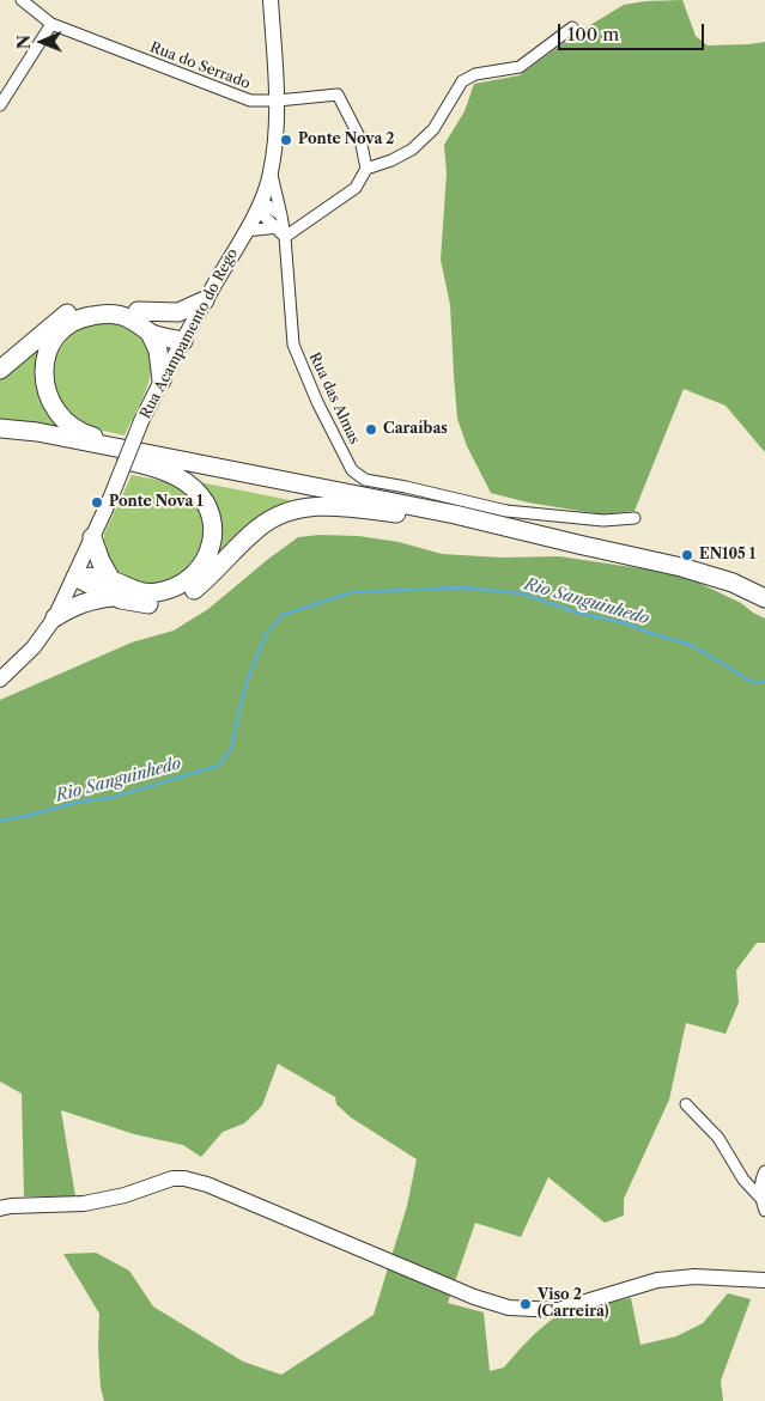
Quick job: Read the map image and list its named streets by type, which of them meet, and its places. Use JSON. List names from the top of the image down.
{
  "streets": {
    "street": ["Rua do Serrado", "Rua Acampamento do Rego", "Rua das Almas"]
  },
  "crossings": [
    ["Rua do Serrado", "Rua Acampamento do Rego"],
    ["Rua Acampamento do Rego", "Rua das Almas"]
  ],
  "water": ["Rio Sanguinhedo"],
  "places": [
    "Ponte Nova 2",
    "Caraíbas",
    "Ponte Nova 1",
    "EN105 1",
    "Viso 2 (Carreira)"
  ],
  "scale_bar": "100 m",
  "north": "left"
}
